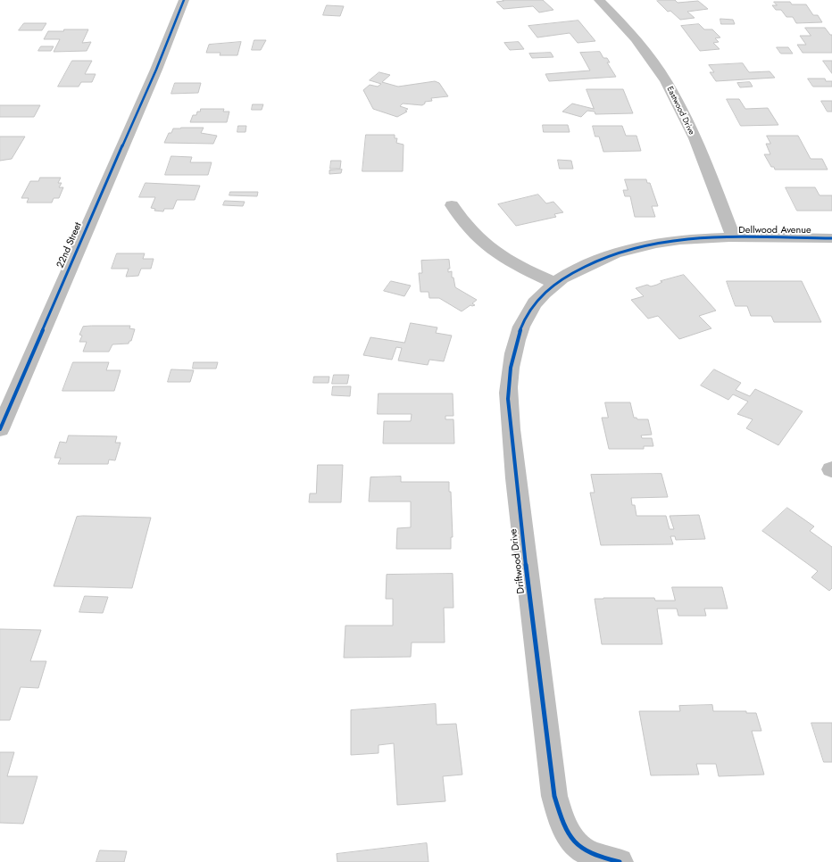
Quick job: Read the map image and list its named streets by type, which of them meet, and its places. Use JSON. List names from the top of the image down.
{
  "streets": {
    "street": [
      "Eastwood Drive",
      "Dellwood Avenue",
      "22nd Street",
      "Driftwood Drive"
    ]
  },
  "crossings": [
    ["Eastwood Drive", "Dellwood Avenue"],
    ["Dellwood Avenue", "Driftwood Drive"]
  ]
}
